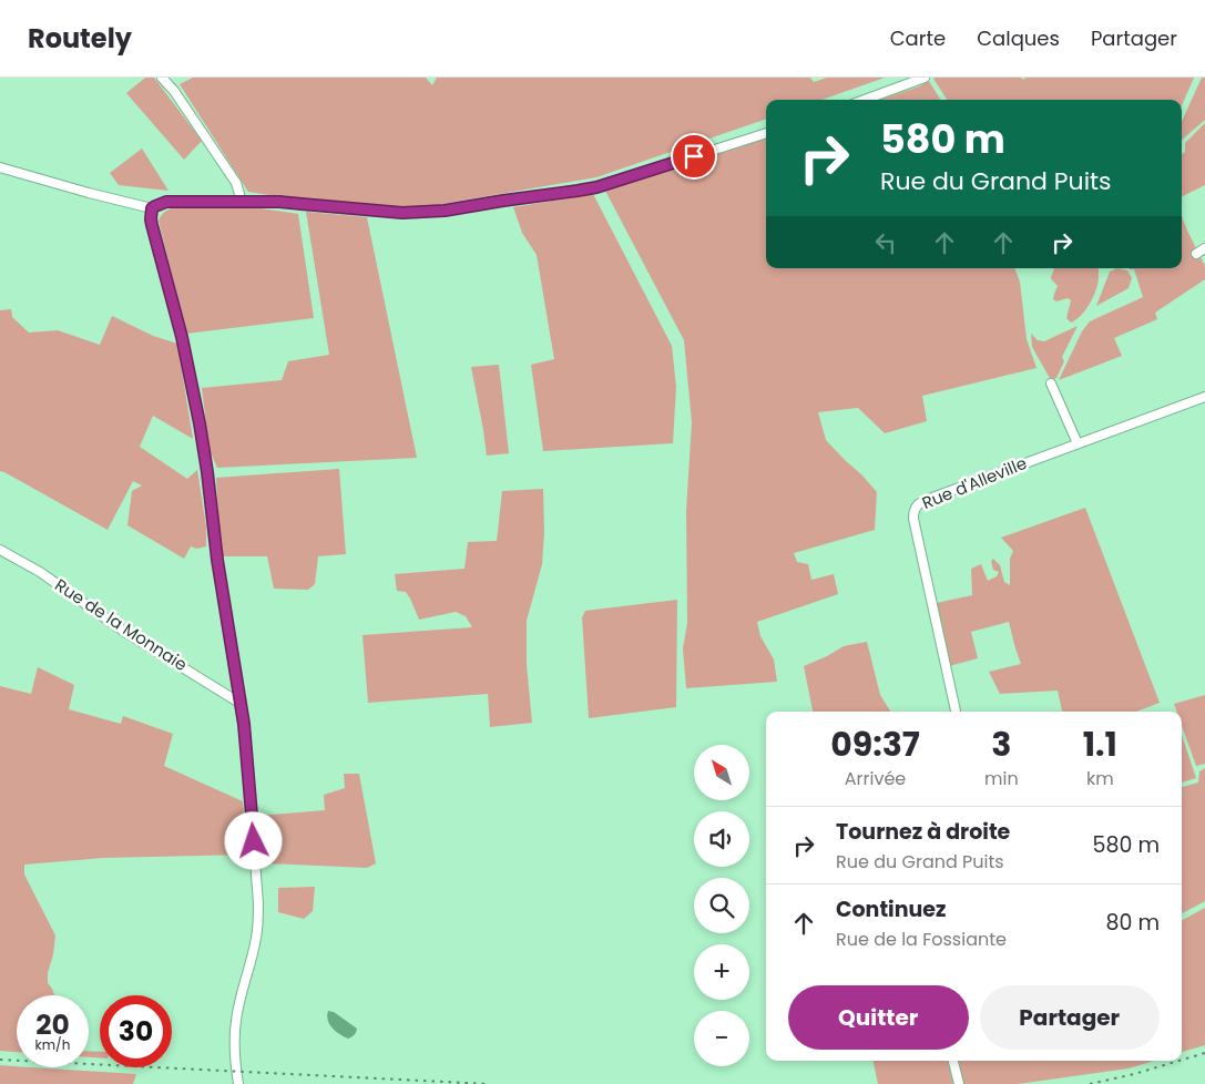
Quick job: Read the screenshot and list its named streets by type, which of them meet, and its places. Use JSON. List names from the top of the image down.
{
  "streets": {
    "street": ["Rue d'Alleville", "Rue de la Monnaie"]
  },
  "north": "top left",
  "page": {
    "header": "Routely",
    "nav": ["Carte", "Calques", "Partager"],
    "turn": ["580 m", "Rue du Grand Puits"],
    "eta": [
      "09:37",
      "Arrivée",
      "3",
      "min",
      "1.1",
      "km"
    ],
    "map_buttons": ["+", "−"],
    "list": [
      {
        "name": "Tournez à droite",
        "note": "Rue du Grand Puits",
        "value": "580 m"
      },
      {
        "name": "Continuez",
        "note": "Rue de la Fossiante",
        "value": "80 m"
      }
    ],
    "buttons": ["Quitter", "Partager"],
    "speed": "20 km/h",
    "limit": "30"
  }
}
